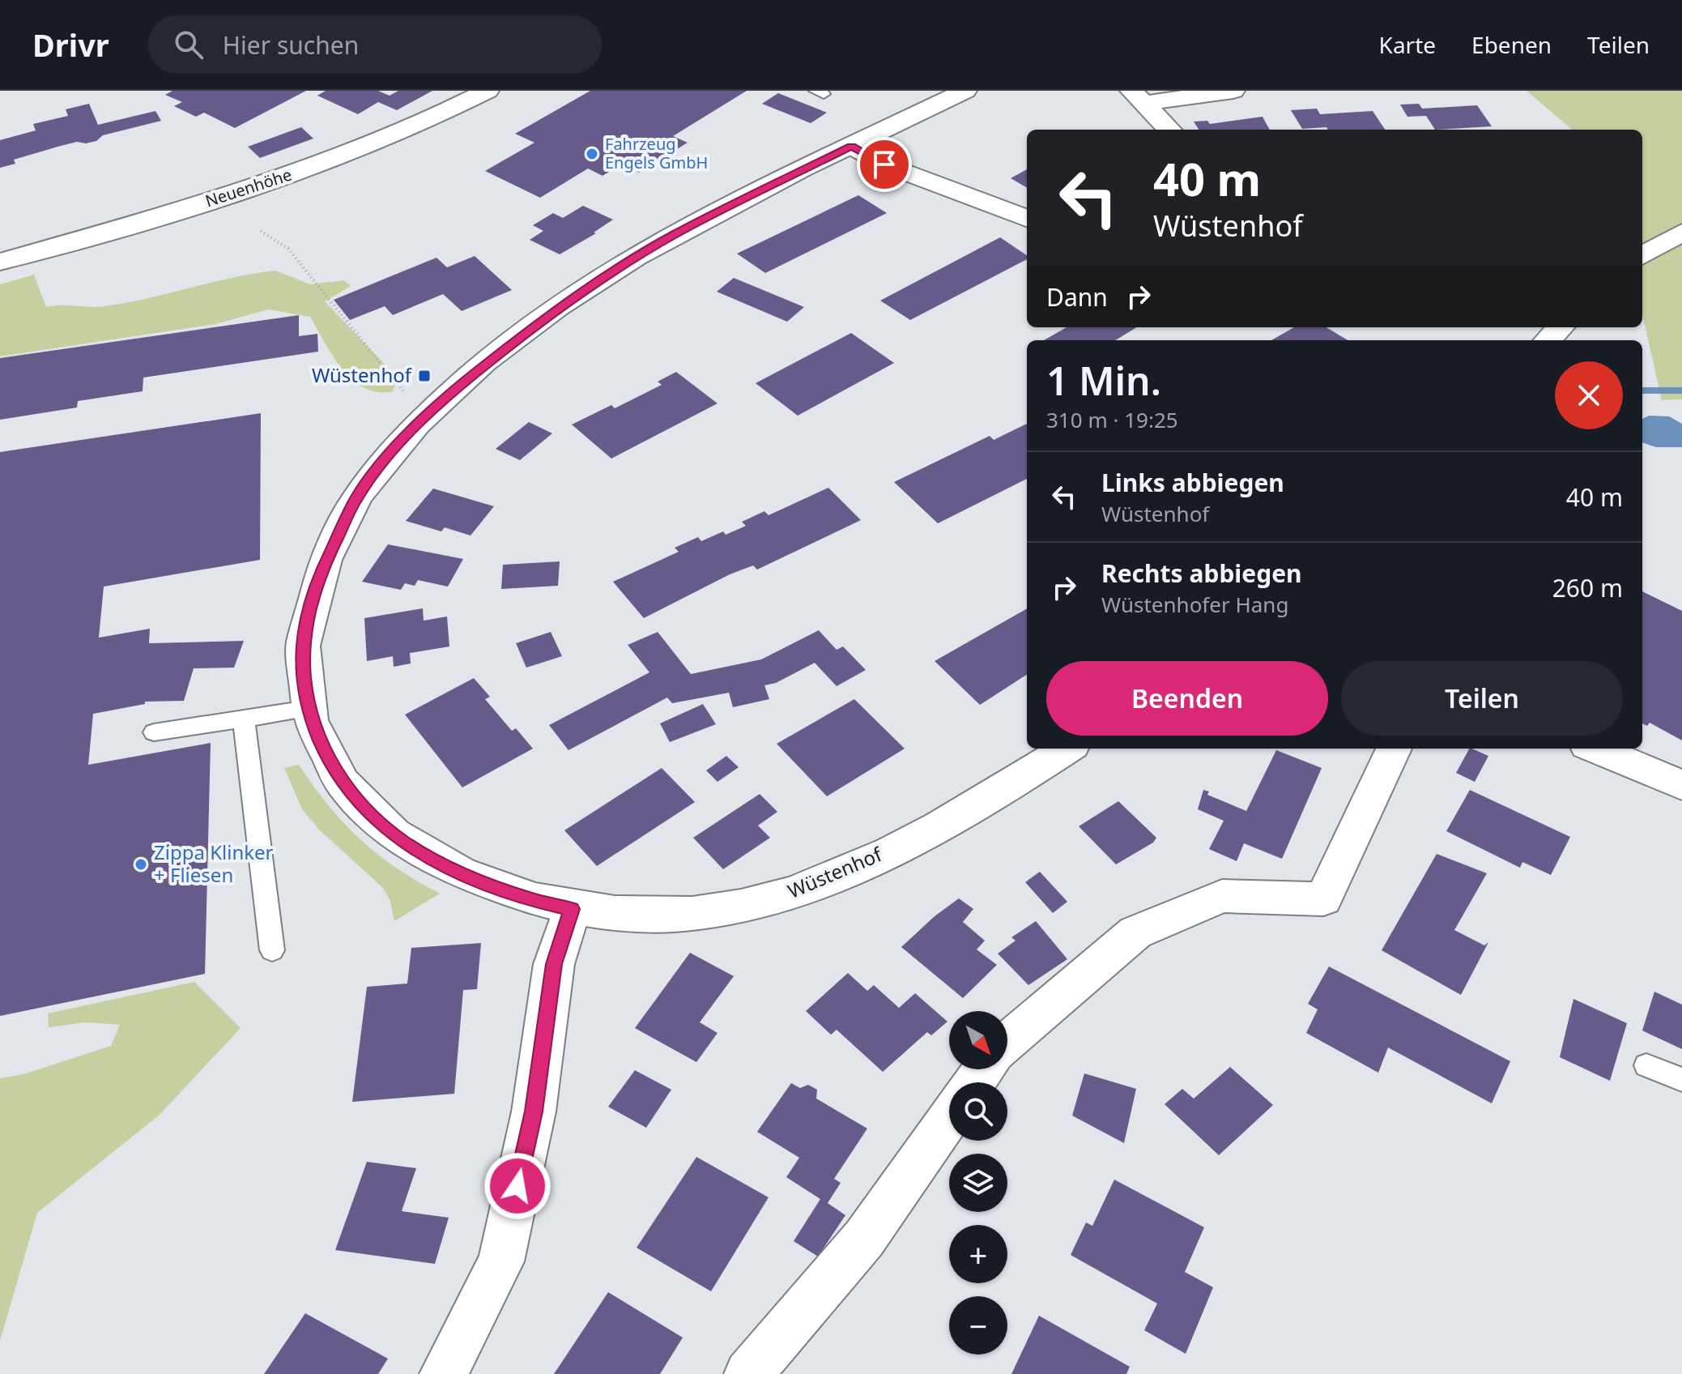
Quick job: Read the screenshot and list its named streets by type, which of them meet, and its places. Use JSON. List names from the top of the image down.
{
  "streets": {
    "main road": ["Neuenhöhe", "Wüstenhof"]
  },
  "places": {
    "other": ["Fahrzeug Engels GmbH", "Zippa Klinker + Fliesen"],
    "transit": ["Wüstenhof"]
  },
  "north": "bottom right",
  "page": {
    "header": "Drivr",
    "search": "Hier suchen",
    "nav": ["Karte", "Ebenen", "Teilen"],
    "turn": ["40 m", "Wüstenhof"],
    "then": "Dann",
    "heading": ["1 Min.", "310 m · 19:25"],
    "list": [
      {
        "name": "Links abbiegen",
        "note": "Wüstenhof",
        "value": "40 m"
      },
      {
        "name": "Rechts abbiegen",
        "note": "Wüstenhofer Hang",
        "value": "260 m"
      }
    ],
    "buttons": ["Beenden", "Teilen"],
    "map_buttons": ["+", "−"]
  }
}
